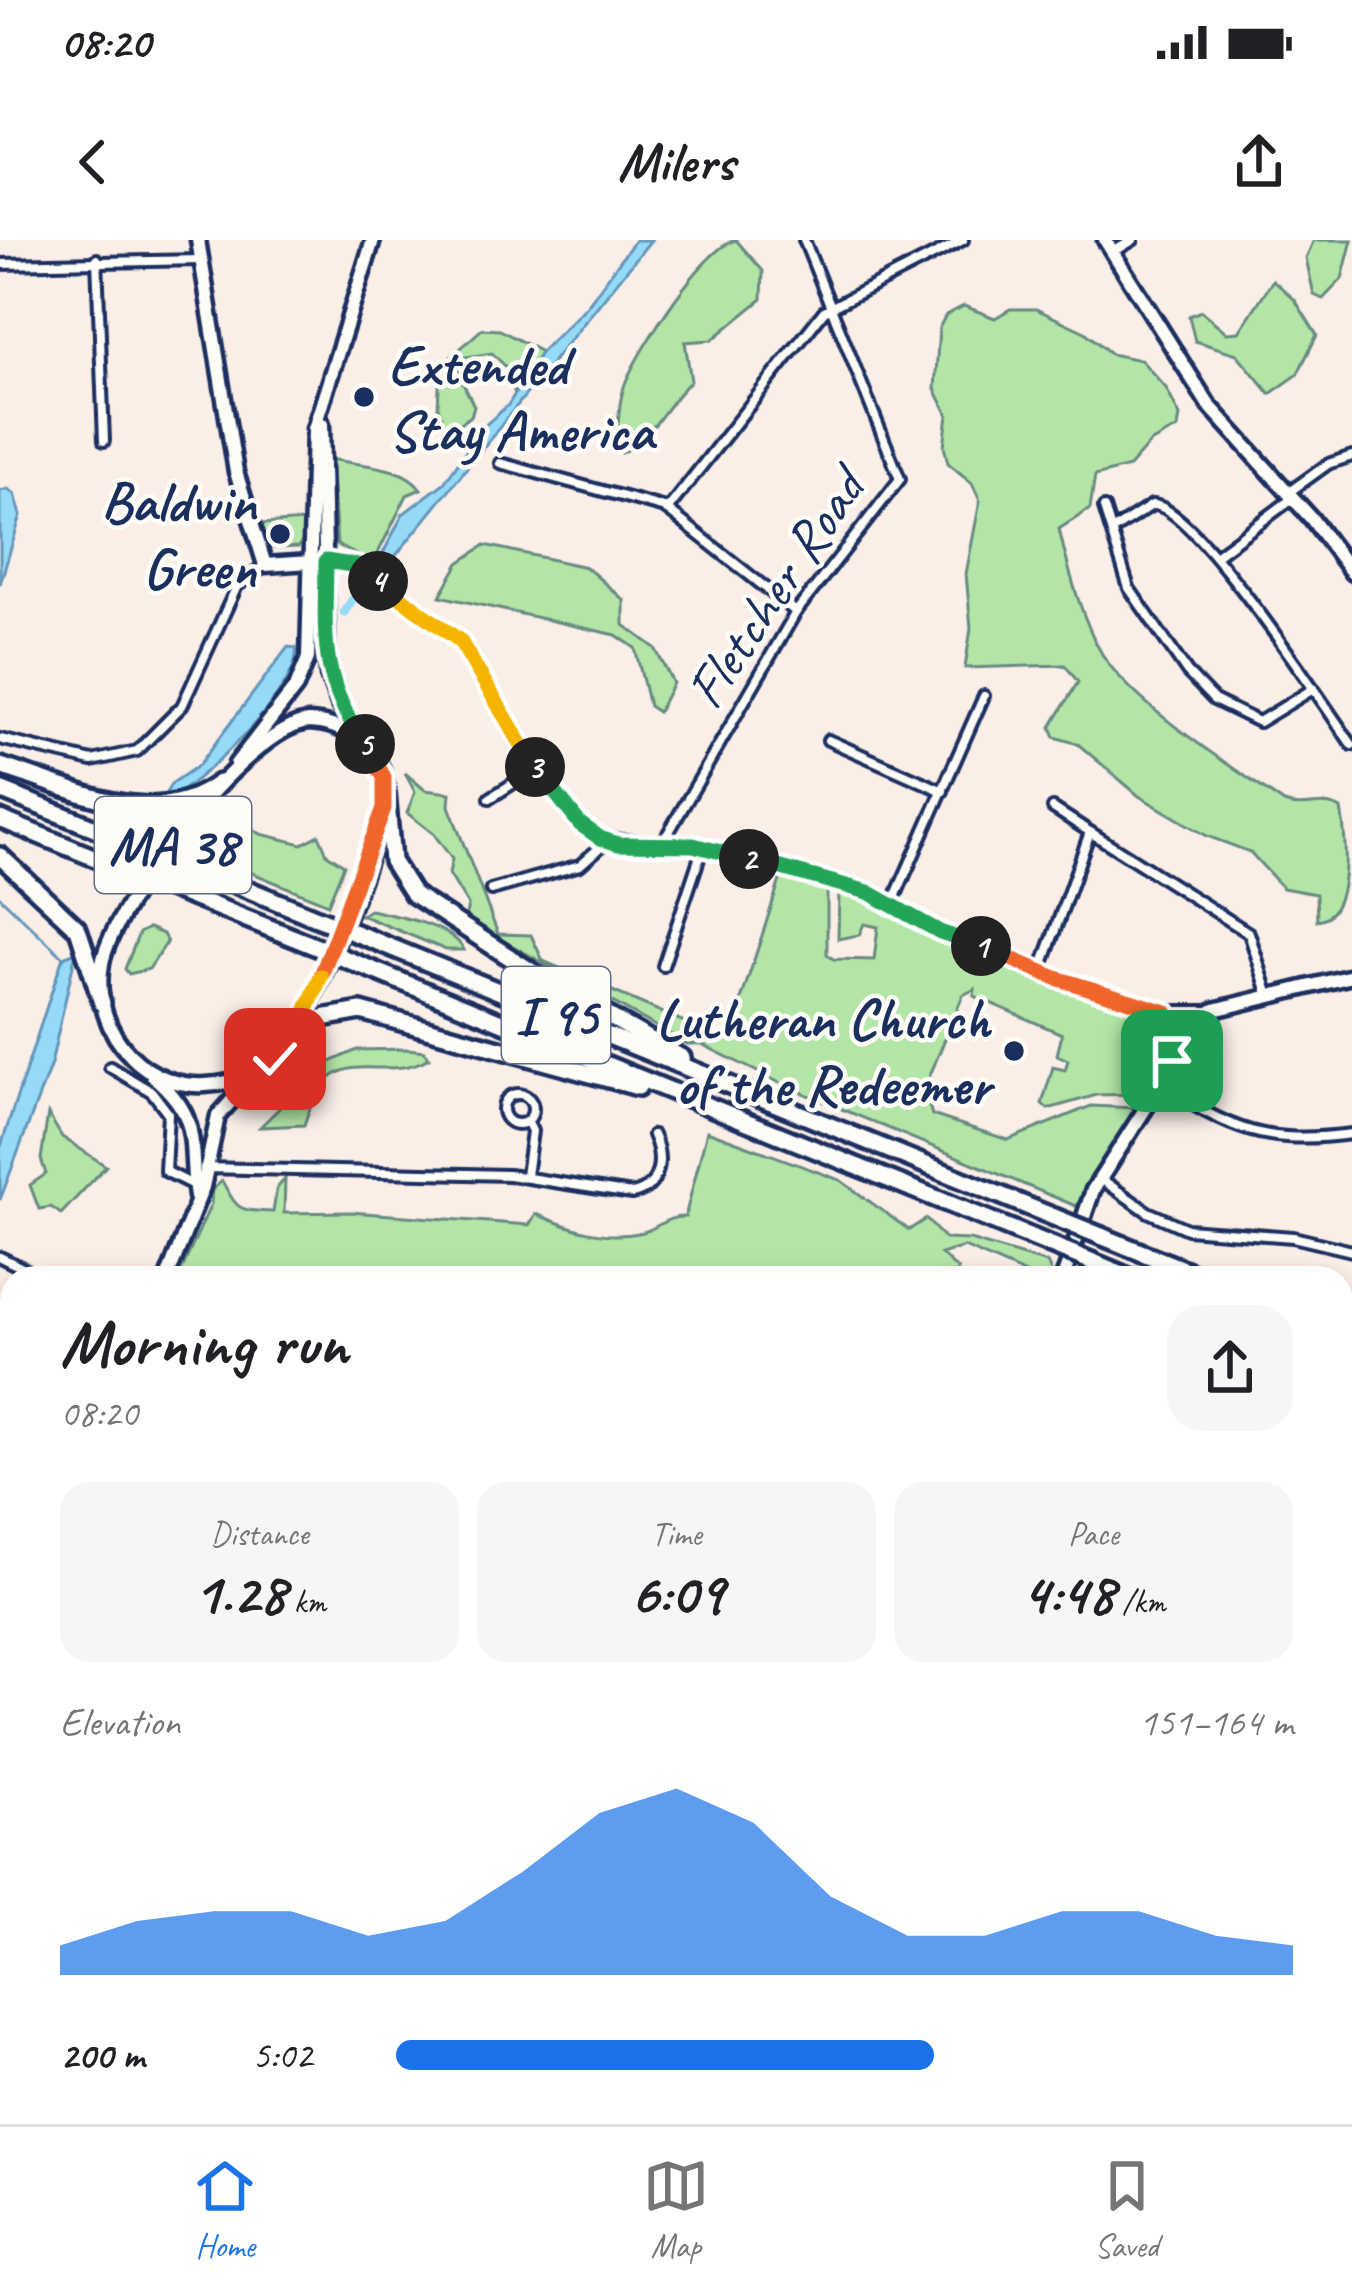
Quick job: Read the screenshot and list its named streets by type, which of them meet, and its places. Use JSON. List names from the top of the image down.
{
  "streets": {
    "highway": ["I 95"],
    "main road": ["MA 38"],
    "street": ["Fletcher Road"]
  },
  "places": ["Extended Stay America", "Baldwin Green", "Lutheran Church of the Redeemer"],
  "page": {
    "status": "08:20",
    "header": "Milers",
    "pins": [
      "4",
      "5",
      "3",
      "2",
      "1"
    ],
    "heading": ["Morning run", "08:20"],
    "stats": [
      ["Distance", "1.28 km"],
      ["Time", "6:09"],
      ["Pace", "4:48 /km"]
    ],
    "chart": ["Elevation", "151–164 m"],
    "list": [
      {
        "name": "200 m",
        "note": "5:02"
      }
    ],
    "tabs": ["Home", "Map", "Saved"]
  }
}
